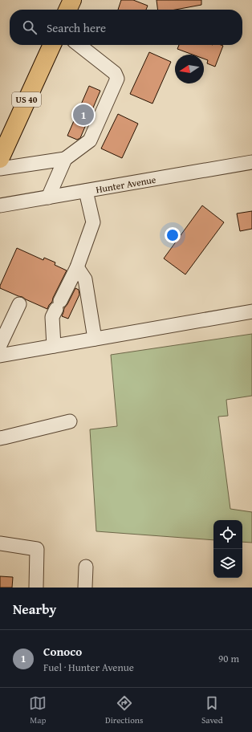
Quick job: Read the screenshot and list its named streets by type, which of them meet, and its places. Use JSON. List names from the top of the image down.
{
  "streets": {
    "main road": ["US 40"],
    "street": ["Hunter Avenue"]
  },
  "north": "left",
  "page": {
    "search": "Search here",
    "pins": "1",
    "heading": "Nearby",
    "list": [
      {
        "mark": "1",
        "name": "Conoco",
        "note": "Fuel · Hunter Avenue",
        "value": "90 m"
      }
    ],
    "nav": ["Map", "Directions", "Saved"]
  }
}
